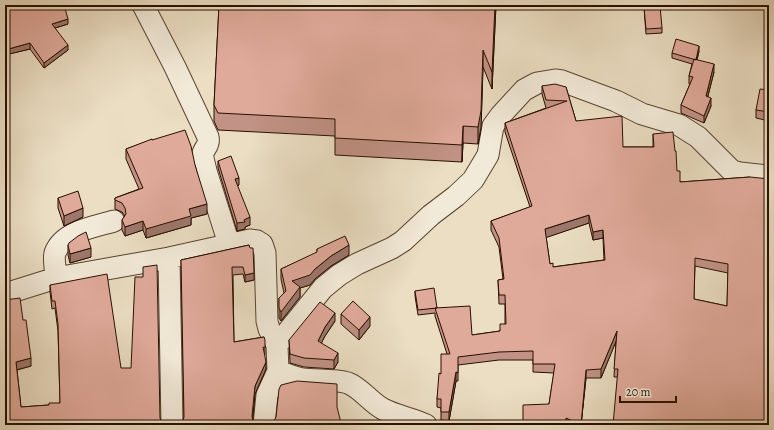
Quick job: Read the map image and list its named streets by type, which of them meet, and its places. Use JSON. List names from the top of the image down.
{
  "scale_bar": "20 m"
}
